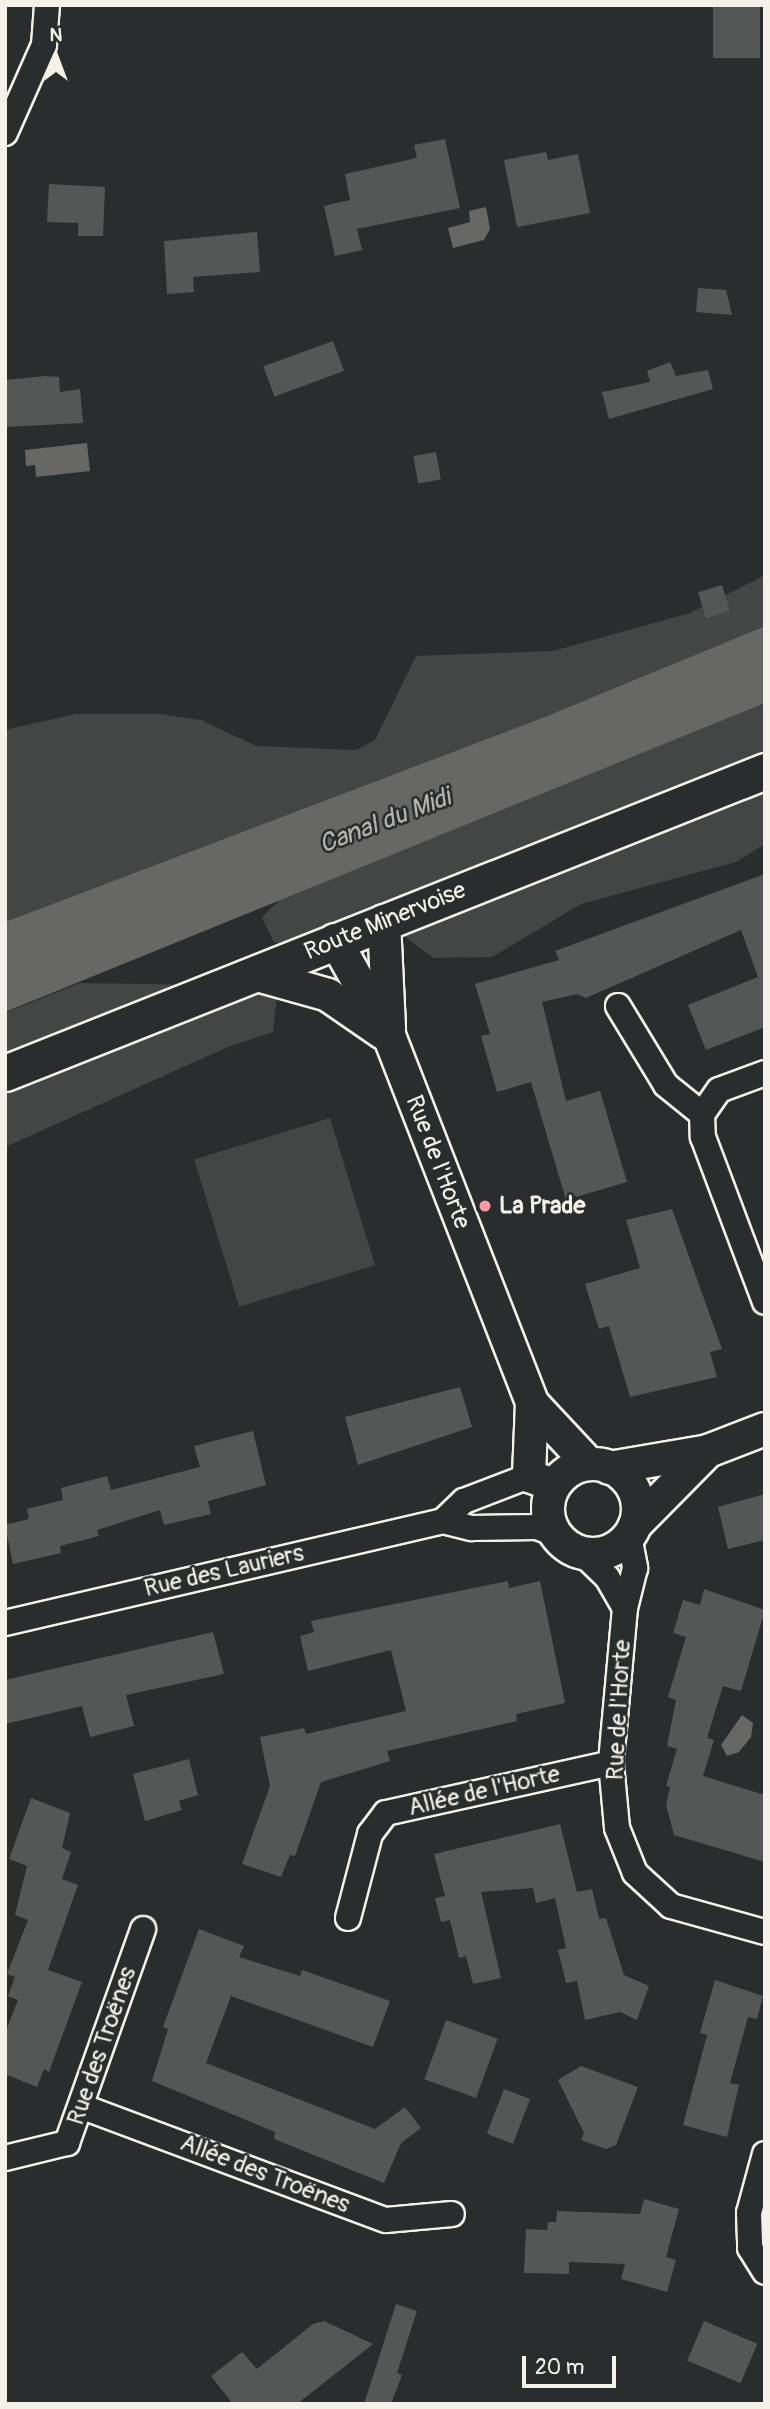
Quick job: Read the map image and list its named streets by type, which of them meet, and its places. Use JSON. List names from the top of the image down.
{
  "streets": {
    "main road": ["Route Minervoise"],
    "street": [
      "Rue de l'Horte",
      "Rue des Lauriers",
      "Allée de l'Horte",
      "Rue des Troënes",
      "Allée des Troënes"
    ]
  },
  "crossings": [
    ["Route Minervoise", "Rue de l'Horte"],
    ["Rue de l'Horte", "Rue des Lauriers"],
    ["Rue de l'Horte", "Allée de l'Horte"],
    ["Rue des Troënes", "Allée des Troënes"]
  ],
  "water": ["Canal du Midi"],
  "places": ["La Prade"],
  "scale_bar": "20 m",
  "north": "top"
}
